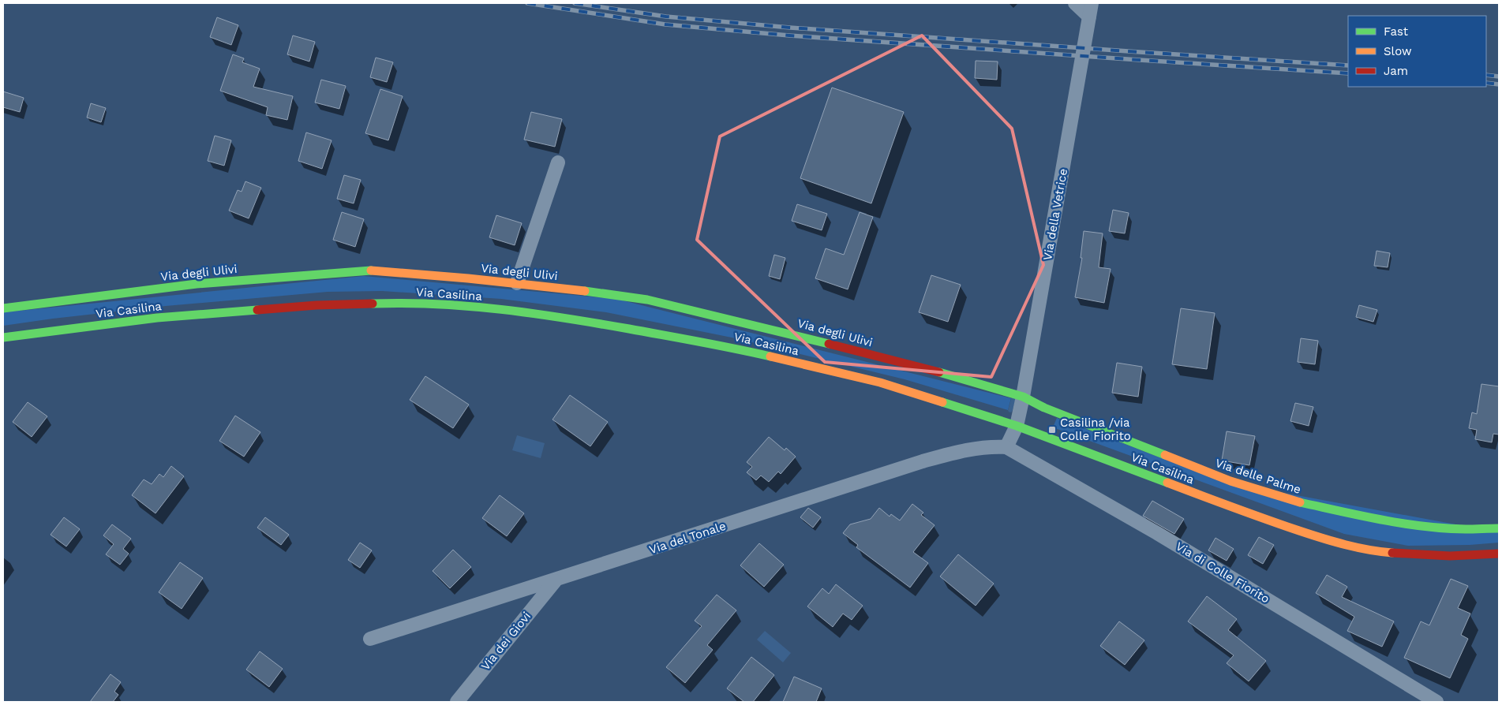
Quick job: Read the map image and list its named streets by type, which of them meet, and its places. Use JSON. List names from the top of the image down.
{
  "streets": {
    "street": [
      "Via della Vetrice",
      "Via degli Ulivi",
      "Via Casilina",
      "Via delle Palme",
      "Via del Tonale",
      "Via di Colle Fiorito",
      "Via dei Giovi"
    ]
  },
  "crossings": [
    ["Via della Vetrice", "Via degli Ulivi"],
    ["Via della Vetrice", "Via Casilina"],
    ["Via della Vetrice", "Via delle Palme"],
    ["Via della Vetrice", "Via del Tonale"],
    ["Via della Vetrice", "Via di Colle Fiorito"],
    ["Via degli Ulivi", "Via delle Palme"],
    ["Via del Tonale", "Via di Colle Fiorito"],
    ["Via del Tonale", "Via dei Giovi"]
  ],
  "places": {
    "transit": ["Casilina /via Colle Fiorito"]
  },
  "legend": ["Fast", "Slow", "Jam"]
}
